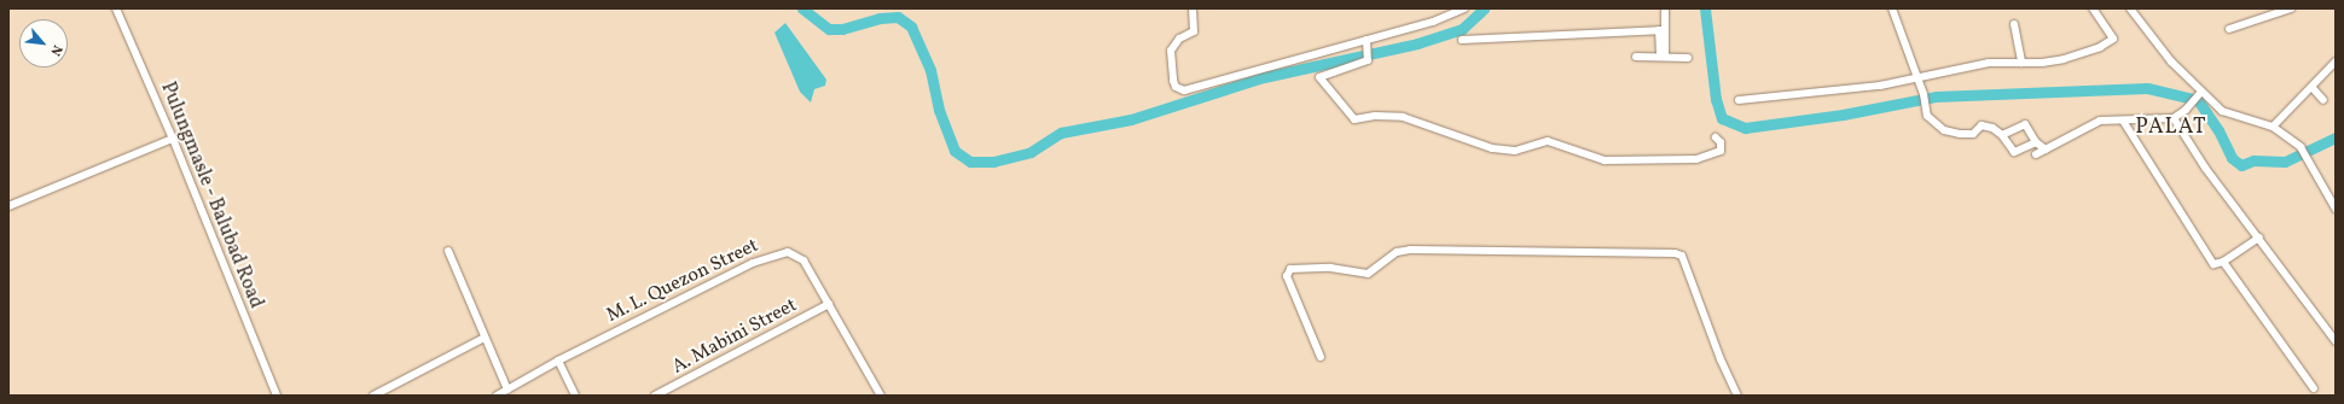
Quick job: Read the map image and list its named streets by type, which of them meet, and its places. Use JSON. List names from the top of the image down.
{
  "streets": {
    "street": ["Pulungmasle - Balubad Road", "M. L. Quezon Street", "A. Mabini Street"]
  },
  "crossings": [
    ["M. L. Quezon Street", "A. Mabini Street"]
  ],
  "districts": ["PALAT"],
  "north": "bottom right"
}
